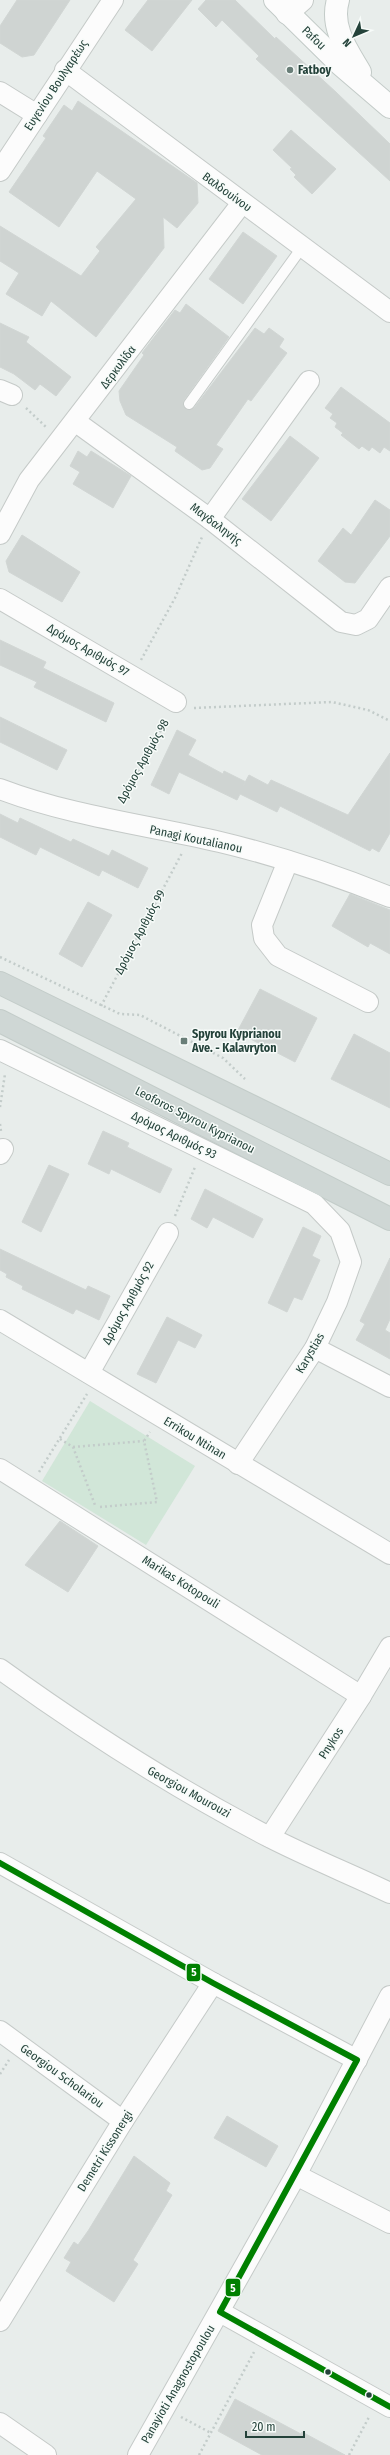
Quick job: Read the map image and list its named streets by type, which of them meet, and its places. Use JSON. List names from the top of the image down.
{
  "streets": {
    "main road": ["Pafou", "Leoforos Spyrou Kyprianou"],
    "street": [
      "Ευγενίου Βουλγαρέως",
      "Βαλδουίνου",
      "Δερκυλίδα",
      "Μαγδαληνής",
      "Δρόμος Αριθμός 97",
      "Panagi Koutalianou",
      "Δρόμος Αριθμός 93",
      "Δρόμος Αριθμός 92",
      "Karystias",
      "Errikou Ntinan",
      "Marikas Kotopouli",
      "Pnykos",
      "Georgiou Mourouzi",
      "Georgiou Scholariou",
      "Demetri Kissonergi",
      "Panayioti Anagnostopoulou"
    ],
    "path": ["Δρόμος Αριθμός 98", "Δρόμος Αριθμός 99"]
  },
  "crossings": [
    ["Ευγενίου Βουλγαρέως", "Βαλδουίνου"],
    ["Βαλδουίνου", "Δερκυλίδα"],
    ["Δερκυλίδα", "Μαγδαληνής"],
    ["Δρόμος Αριθμός 97", "Δρόμος Αριθμός 98"],
    ["Δρόμος Αριθμός 98", "Panagi Koutalianou"],
    ["Panagi Koutalianou", "Δρόμος Αριθμός 99"],
    ["Δρόμος Αριθμός 93", "Karystias"],
    ["Δρόμος Αριθμός 92", "Errikou Ntinan"],
    ["Karystias", "Errikou Ntinan"],
    ["Marikas Kotopouli", "Pnykos"],
    ["Pnykos", "Georgiou Mourouzi"],
    ["Georgiou Scholariou", "Demetri Kissonergi"]
  ],
  "places": {
    "other": ["Fatboy"],
    "transit": ["Spyrou Kyprianou Ave. - Kalavryton"]
  },
  "lines": ["transit line 5"],
  "scale_bar": "20 m",
  "north": "bottom left"
}
